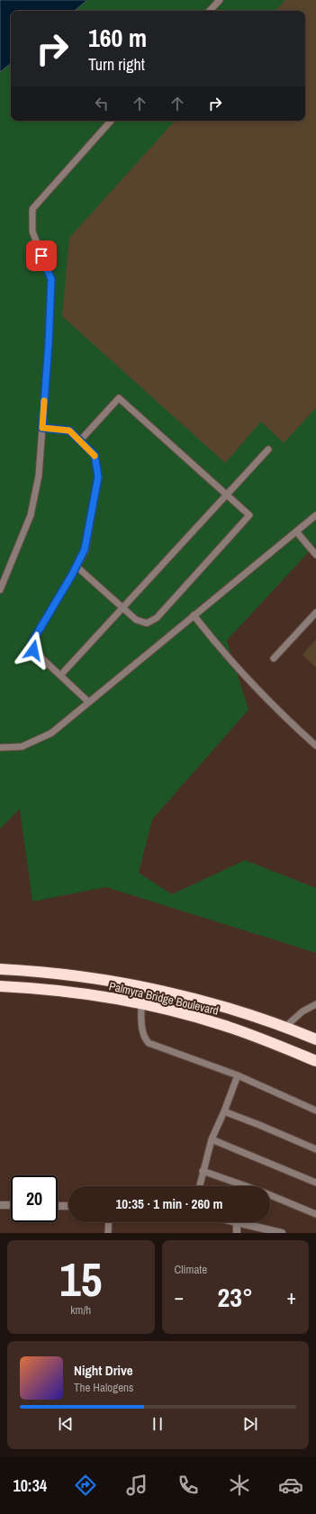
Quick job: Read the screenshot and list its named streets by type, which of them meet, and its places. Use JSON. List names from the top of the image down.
{
  "streets": {
    "highway": ["Palmyra Bridge Boulevard"]
  },
  "page": {
    "turn": ["160 m", "Turn right"],
    "limit": "20",
    "trip": "10:35 · 1 min · 260 m",
    "tile": [
      ["15", "km/h"],
      "Climate"
    ],
    "heat": ["−", "23°", "+"],
    "song": ["Night Drive", "The Halogens"],
    "tabs": "10:34"
  }
}
